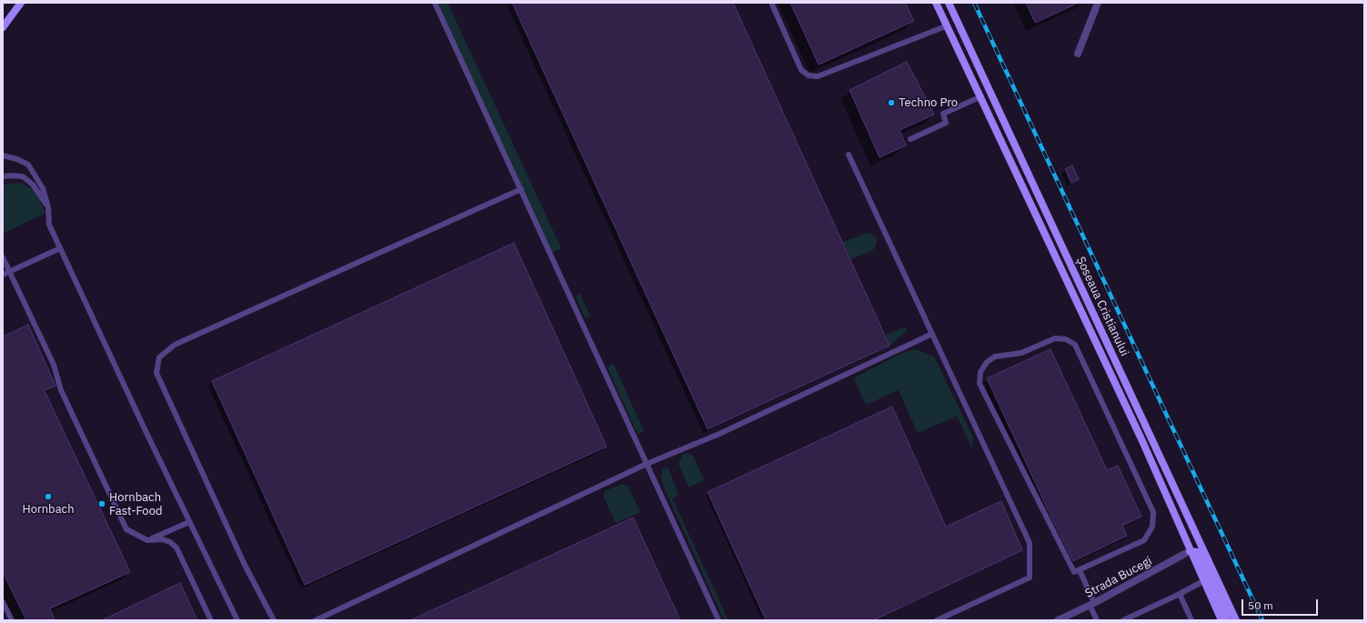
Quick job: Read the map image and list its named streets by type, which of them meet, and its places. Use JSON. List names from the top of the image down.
{
  "streets": {
    "main road": ["Șoseaua Cristianului"],
    "street": ["Strada Bucegi"]
  },
  "crossings": [
    ["Șoseaua Cristianului", "Strada Bucegi"]
  ],
  "places": ["Techno Pro", "Hornbach", "Hornbach Fast-Food"],
  "scale_bar": "50 m"
}
